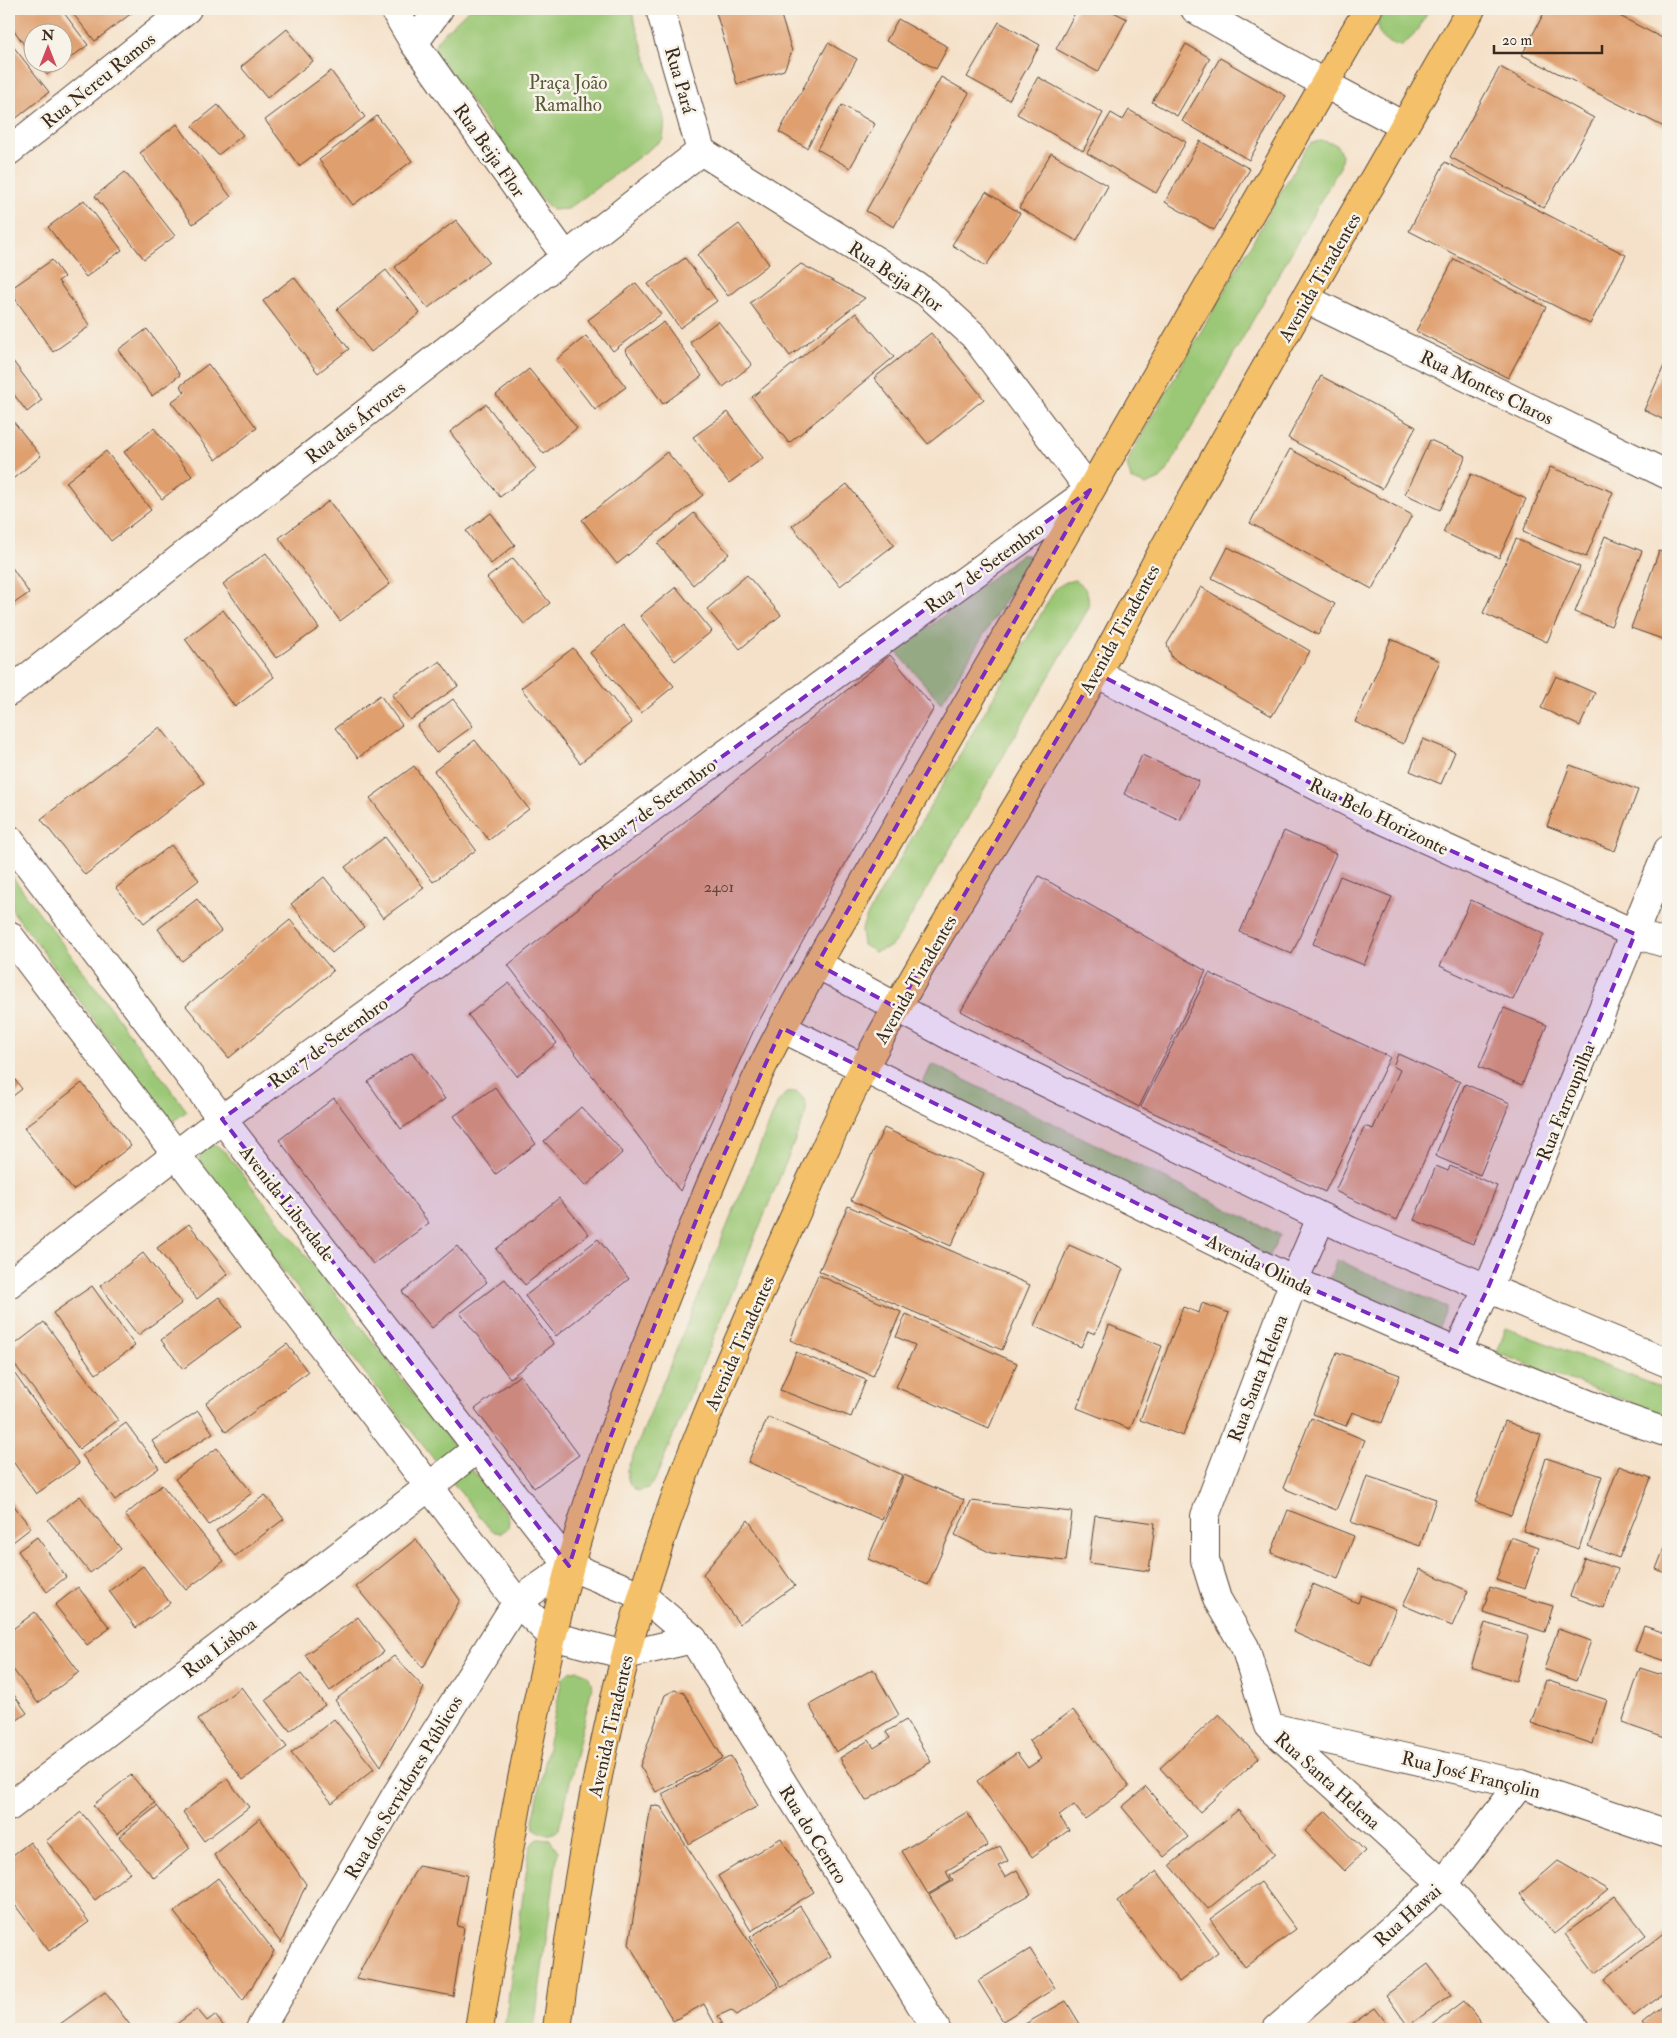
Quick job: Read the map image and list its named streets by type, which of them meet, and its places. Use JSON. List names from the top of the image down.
{
  "streets": {
    "main road": ["Avenida Tiradentes"],
    "street": [
      "Rua Nereu Ramos",
      "Rua Pará",
      "Rua Beija Flor",
      "Rua Montes Claros",
      "Rua das Árvores",
      "Rua 7 de Setembro",
      "Rua Belo Horizonte",
      "Rua Farroupilha",
      "Avenida Liberdade",
      "Avenida Olinda",
      "Rua Santa Helena",
      "Rua Lisboa",
      "Rua José Françolin",
      "Rua dos Servidores Públicos",
      "Rua do Centro",
      "Rua Hawai"
    ]
  },
  "crossings": [
    ["Rua Pará", "Rua Beija Flor"],
    ["Rua Pará", "Rua das Árvores"],
    ["Rua Beija Flor", "Rua das Árvores"],
    ["Rua Beija Flor", "Rua 7 de Setembro"],
    ["Avenida Tiradentes", "Rua Montes Claros"],
    ["Avenida Tiradentes", "Rua Belo Horizonte"],
    ["Avenida Tiradentes", "Avenida Olinda"],
    ["Avenida Tiradentes", "Rua do Centro"],
    ["Rua 7 de Setembro", "Avenida Liberdade"],
    ["Rua Belo Horizonte", "Rua Farroupilha"],
    ["Rua Farroupilha", "Avenida Olinda"],
    ["Avenida Liberdade", "Rua Lisboa"],
    ["Avenida Liberdade", "Rua dos Servidores Públicos"],
    ["Avenida Liberdade", "Rua do Centro"],
    ["Avenida Olinda", "Rua Santa Helena"],
    ["Rua Santa Helena", "Rua José Françolin"],
    ["Rua Santa Helena", "Rua Hawai"],
    ["Rua José Françolin", "Rua Hawai"],
    ["Rua dos Servidores Públicos", "Rua do Centro"]
  ],
  "parks": ["Praça João Ramalho"],
  "house_numbers": ["2401"],
  "scale_bar": "20 m",
  "north": "top"
}
